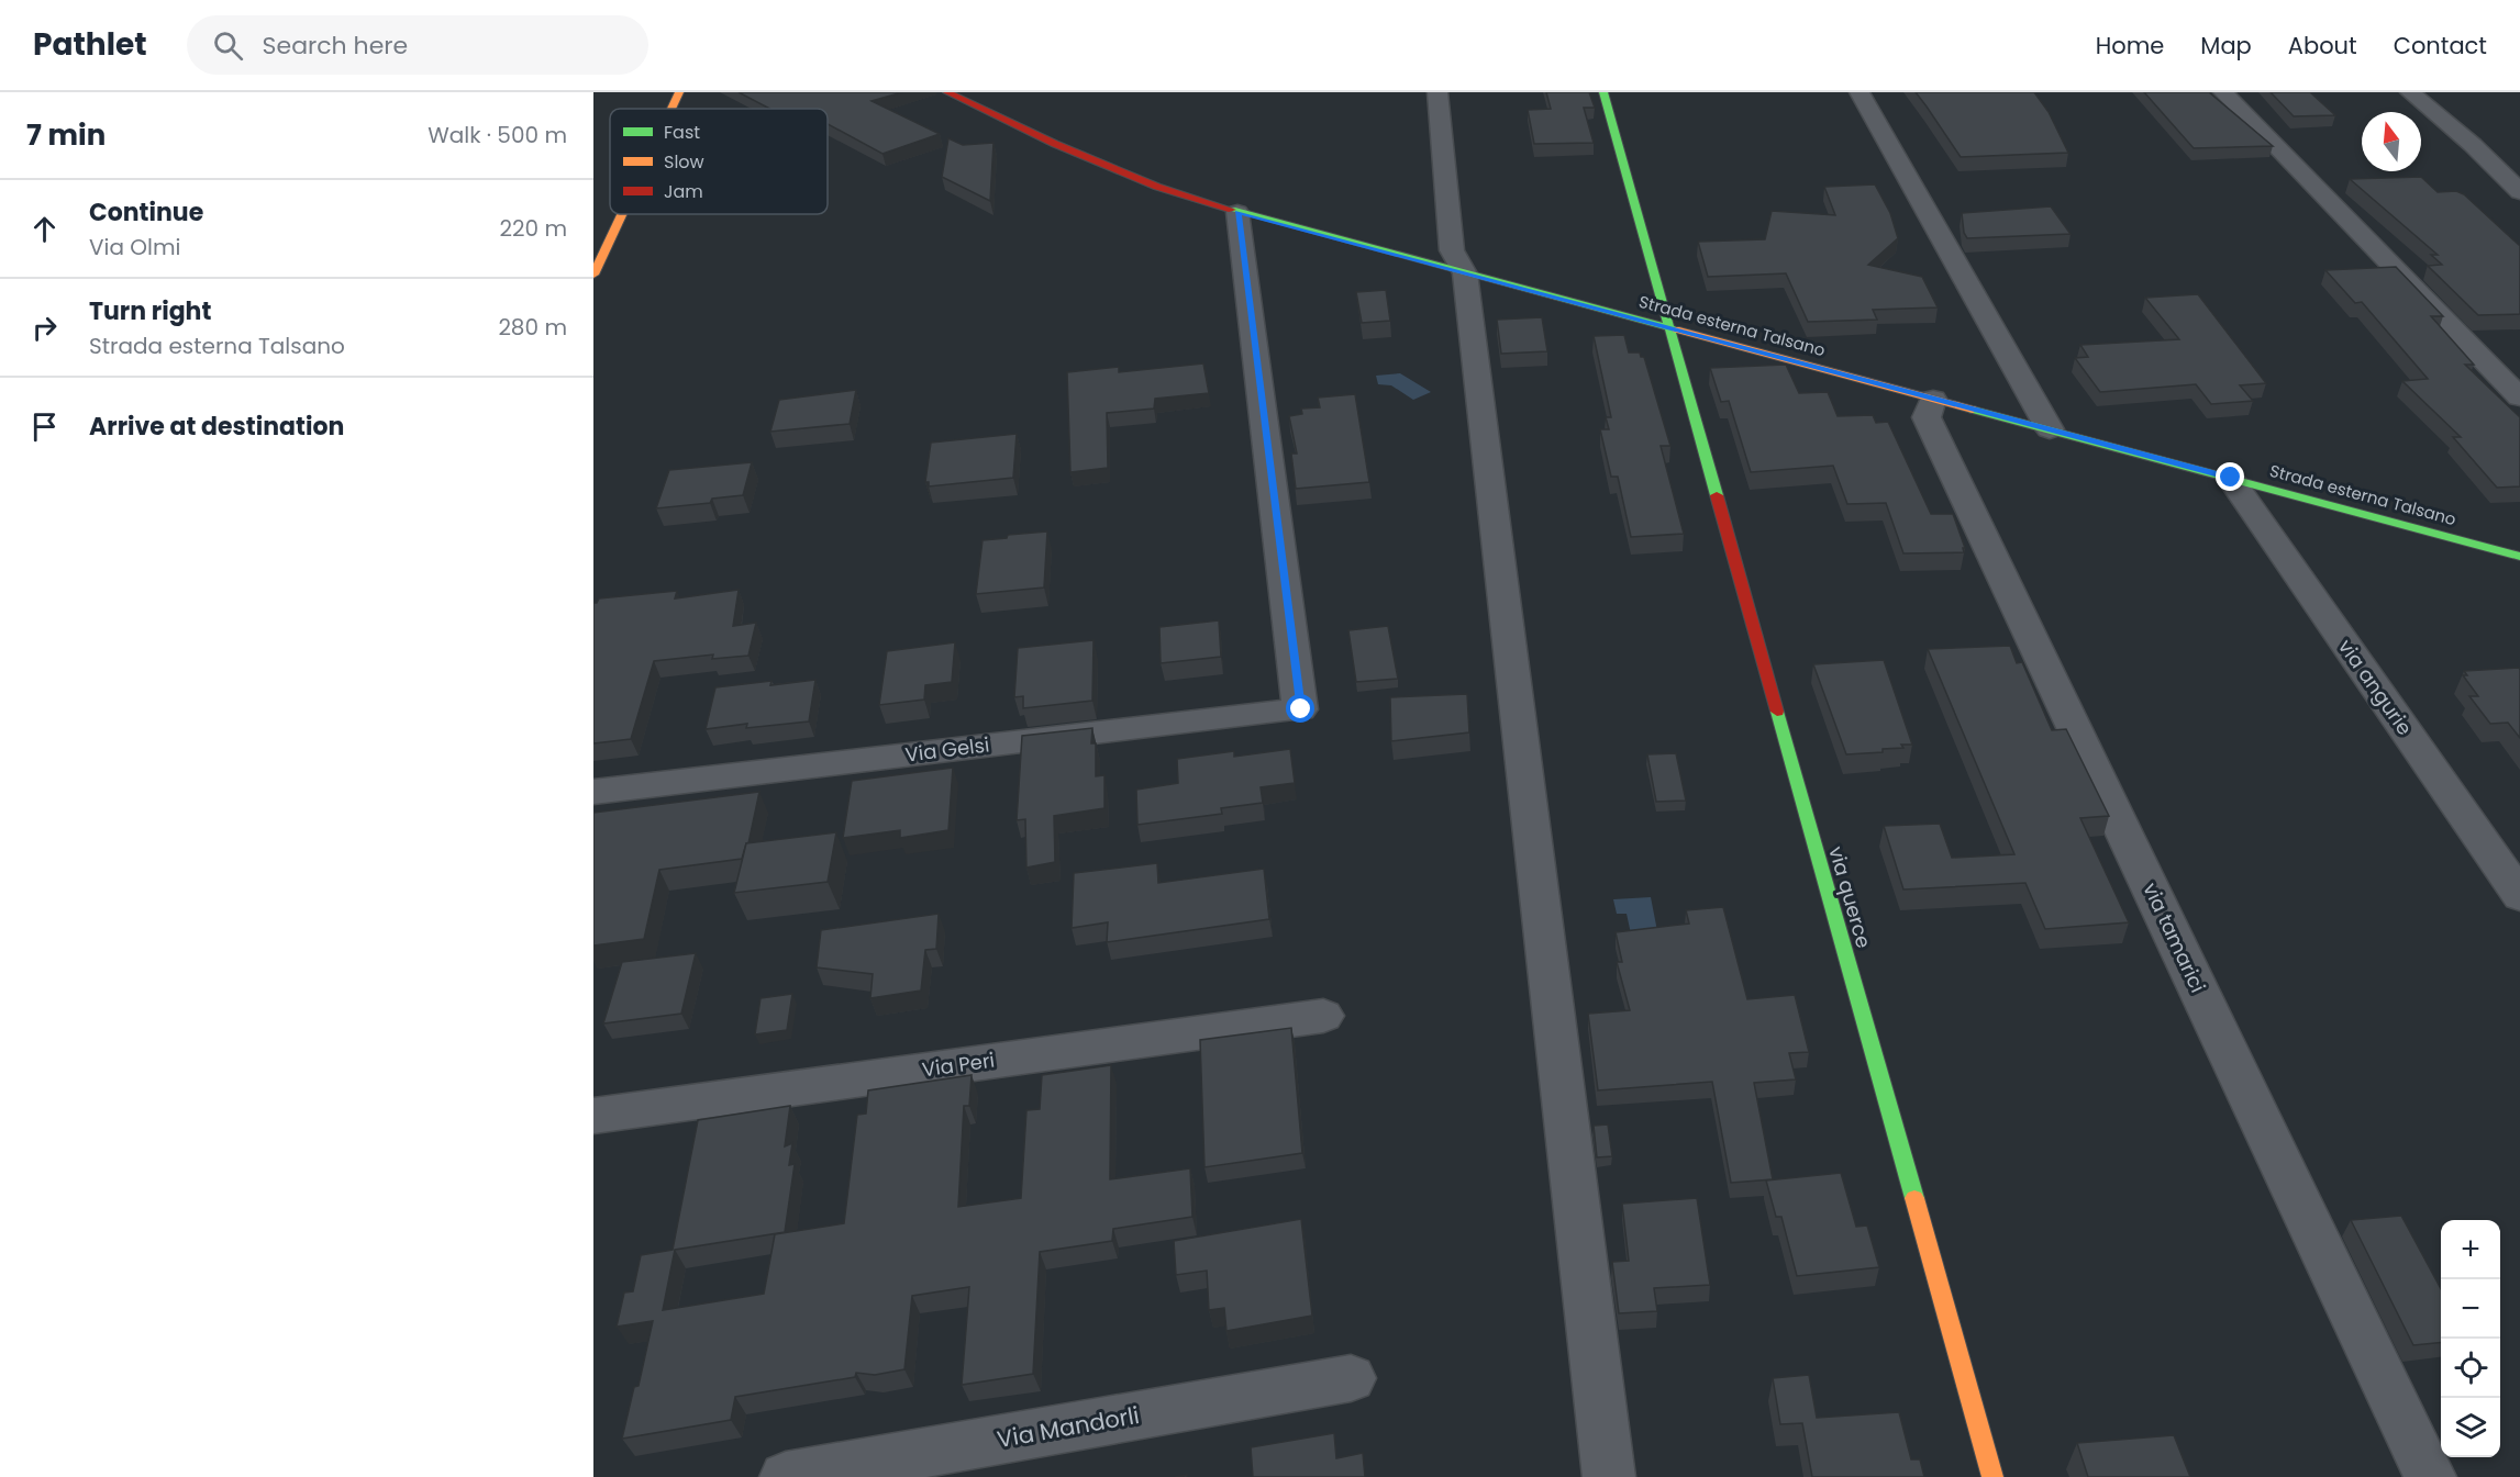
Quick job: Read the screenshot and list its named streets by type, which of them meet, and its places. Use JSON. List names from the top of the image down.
{
  "streets": {
    "street": [
      "Strada esterna Talsano",
      "via angurie",
      "Via Gelsi",
      "via querce",
      "via tamarici",
      "Via Peri",
      "Via Mandorli"
    ]
  },
  "crossings": [
    ["Strada esterna Talsano", "via angurie"],
    ["Strada esterna Talsano", "Via Gelsi"],
    ["Strada esterna Talsano", "via querce"],
    ["Strada esterna Talsano", "via tamarici"]
  ],
  "legend": ["Fast", "Slow", "Jam"],
  "north": "top",
  "page": {
    "header": "Pathlet",
    "search": "Search here",
    "nav": [
      "Home",
      "Map",
      "About",
      "Contact"
    ],
    "heading": ["7 min", "Walk · 500 m"],
    "list": [
      ["Continue", "Via Olmi", "220 m"],
      ["Turn right", "Strada esterna Talsano", "280 m"],
      "Arrive at destination"
    ],
    "map_buttons": ["+", "−"]
  }
}
